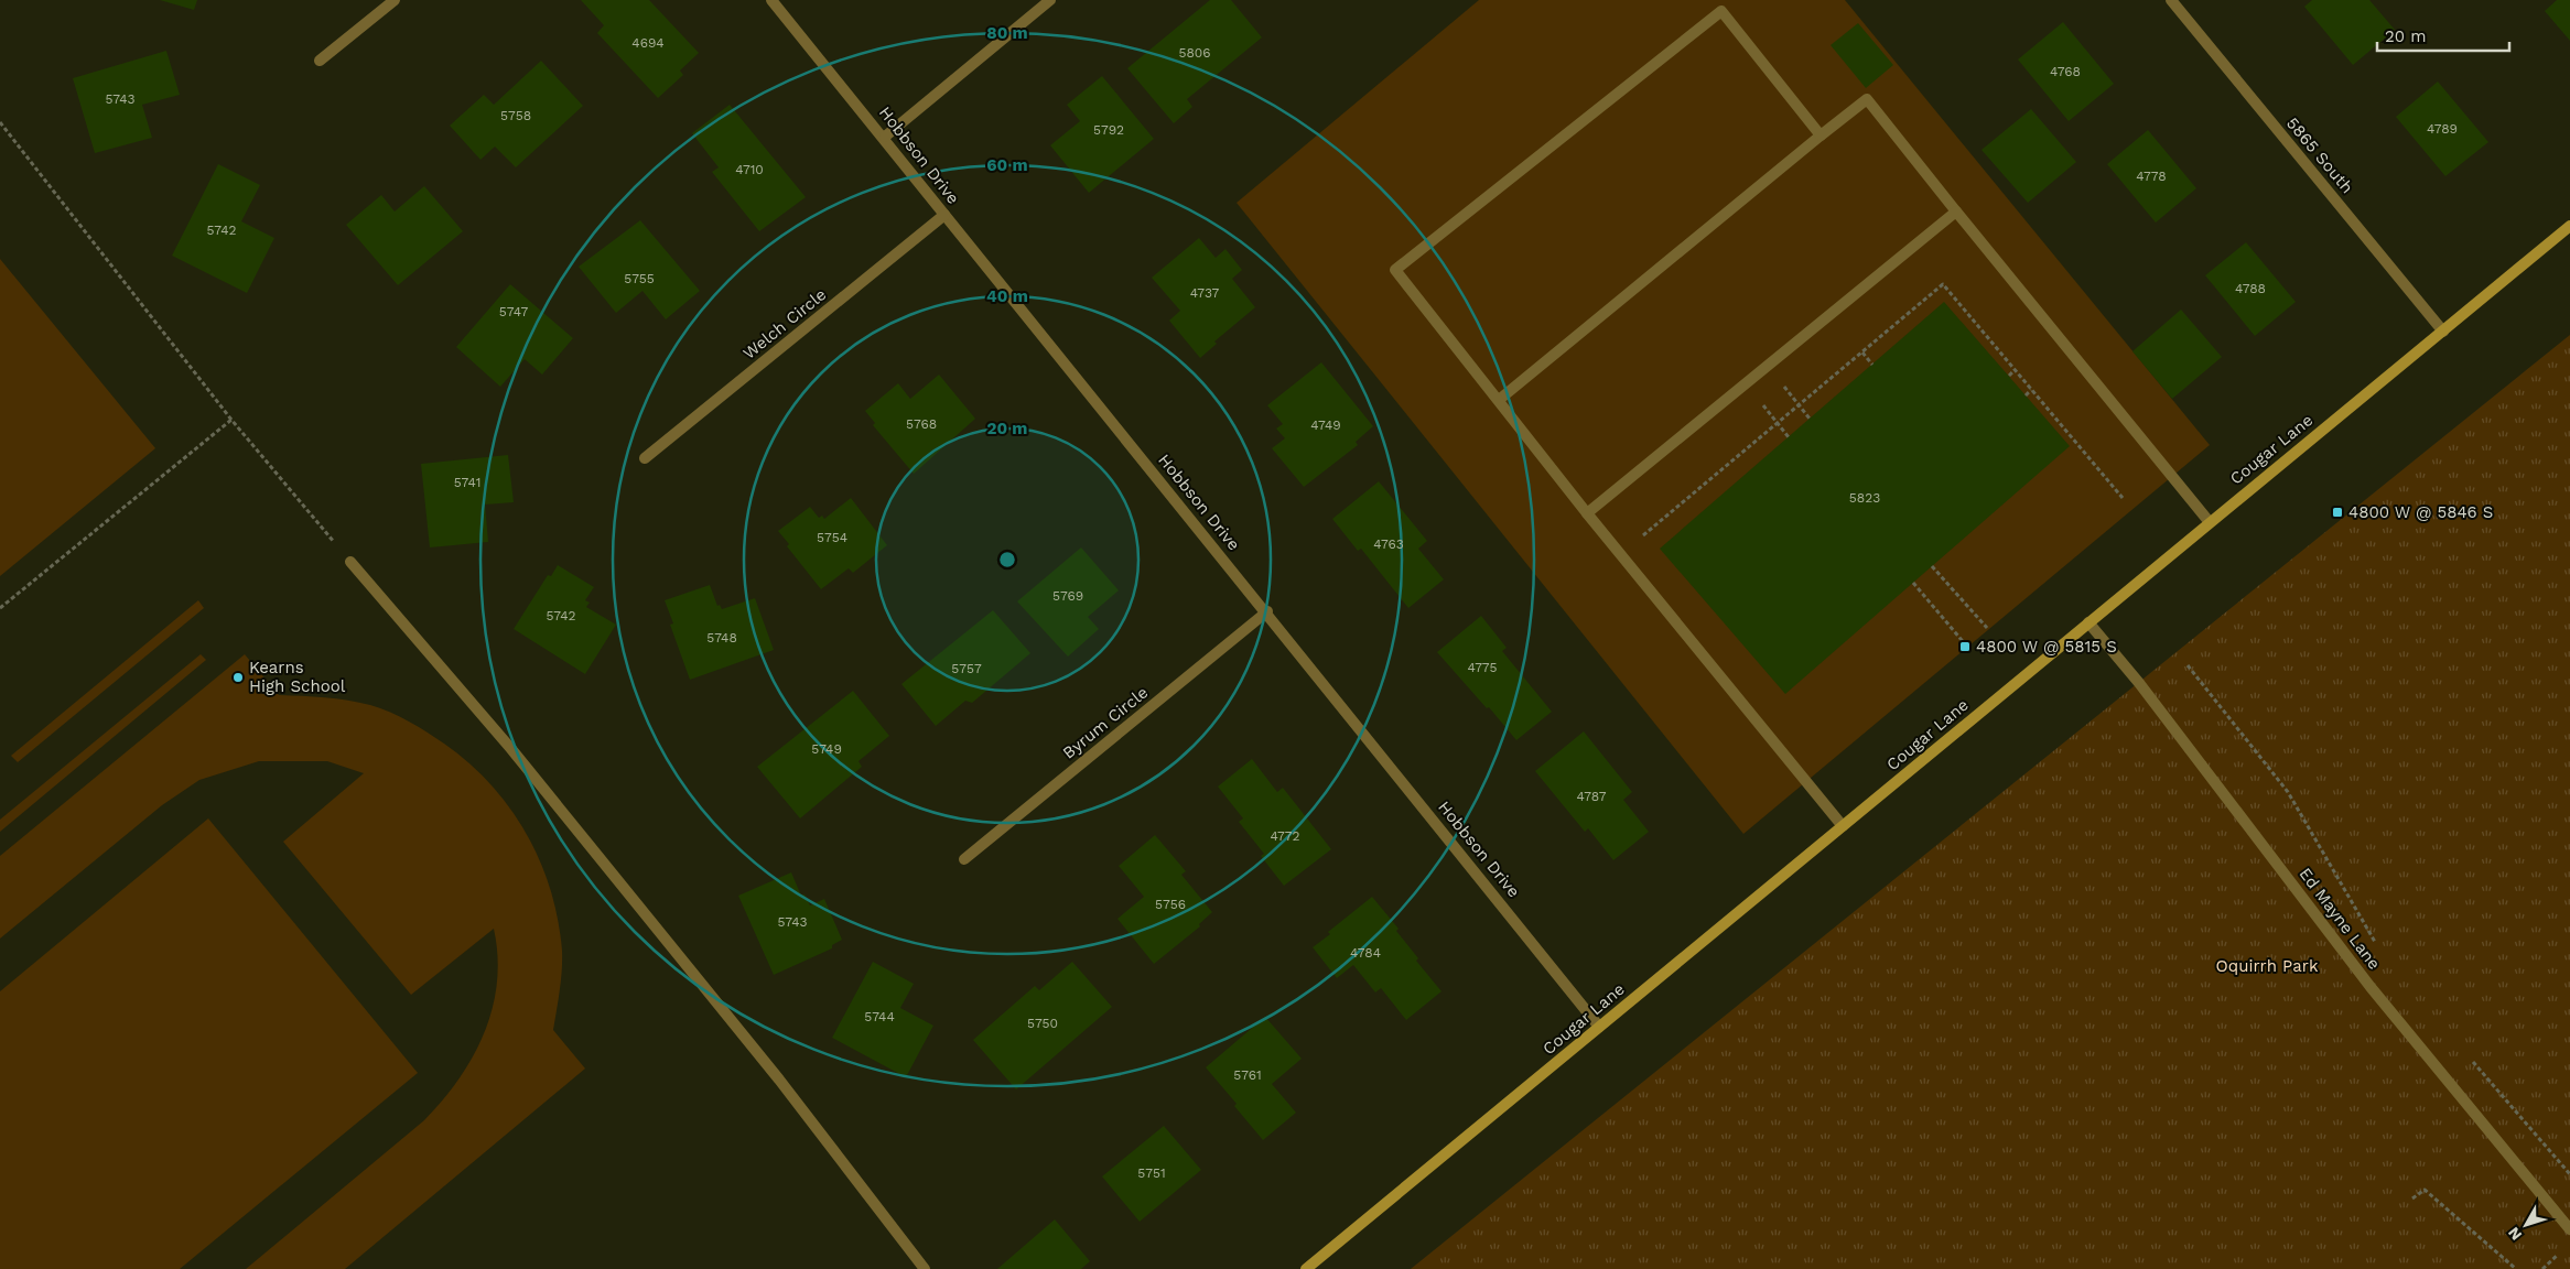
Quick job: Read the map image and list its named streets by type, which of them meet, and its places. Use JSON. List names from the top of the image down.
{
  "streets": {
    "main road": ["Cougar Lane"],
    "street": [
      "Hobbson Drive",
      "5865 South",
      "Welch Circle",
      "Byrum Circle",
      "Ed Mayne Lane"
    ]
  },
  "crossings": [
    ["Hobbson Drive", "Welch Circle"],
    ["Hobbson Drive", "Cougar Lane"],
    ["Hobbson Drive", "Byrum Circle"],
    ["5865 South", "Cougar Lane"],
    ["Cougar Lane", "Ed Mayne Lane"]
  ],
  "parks": ["Oquirrh Park"],
  "places": {
    "transit": ["4800 W @ 5846 S", "4800 W @ 5815 S"],
    "other": ["Kearns High School"]
  },
  "house_numbers": [
    "4694",
    "5806",
    "4768",
    "5743",
    "5758",
    "4789",
    "5792",
    "4710",
    "4778",
    "5742",
    "5755",
    "4788",
    "4737",
    "5747",
    "5768",
    "4749",
    "5741",
    "5823",
    "5754",
    "4763",
    "5769",
    "5742",
    "5748",
    "4775",
    "5757",
    "5749",
    "4787",
    "4772",
    "5756",
    "5743",
    "4784",
    "5744",
    "5750",
    "5761",
    "5751"
  ],
  "scale_bar": "20 m",
  "north": "bottom left",
  "rings": [
    "80 m",
    "60 m",
    "40 m",
    "20 m"
  ]
}
